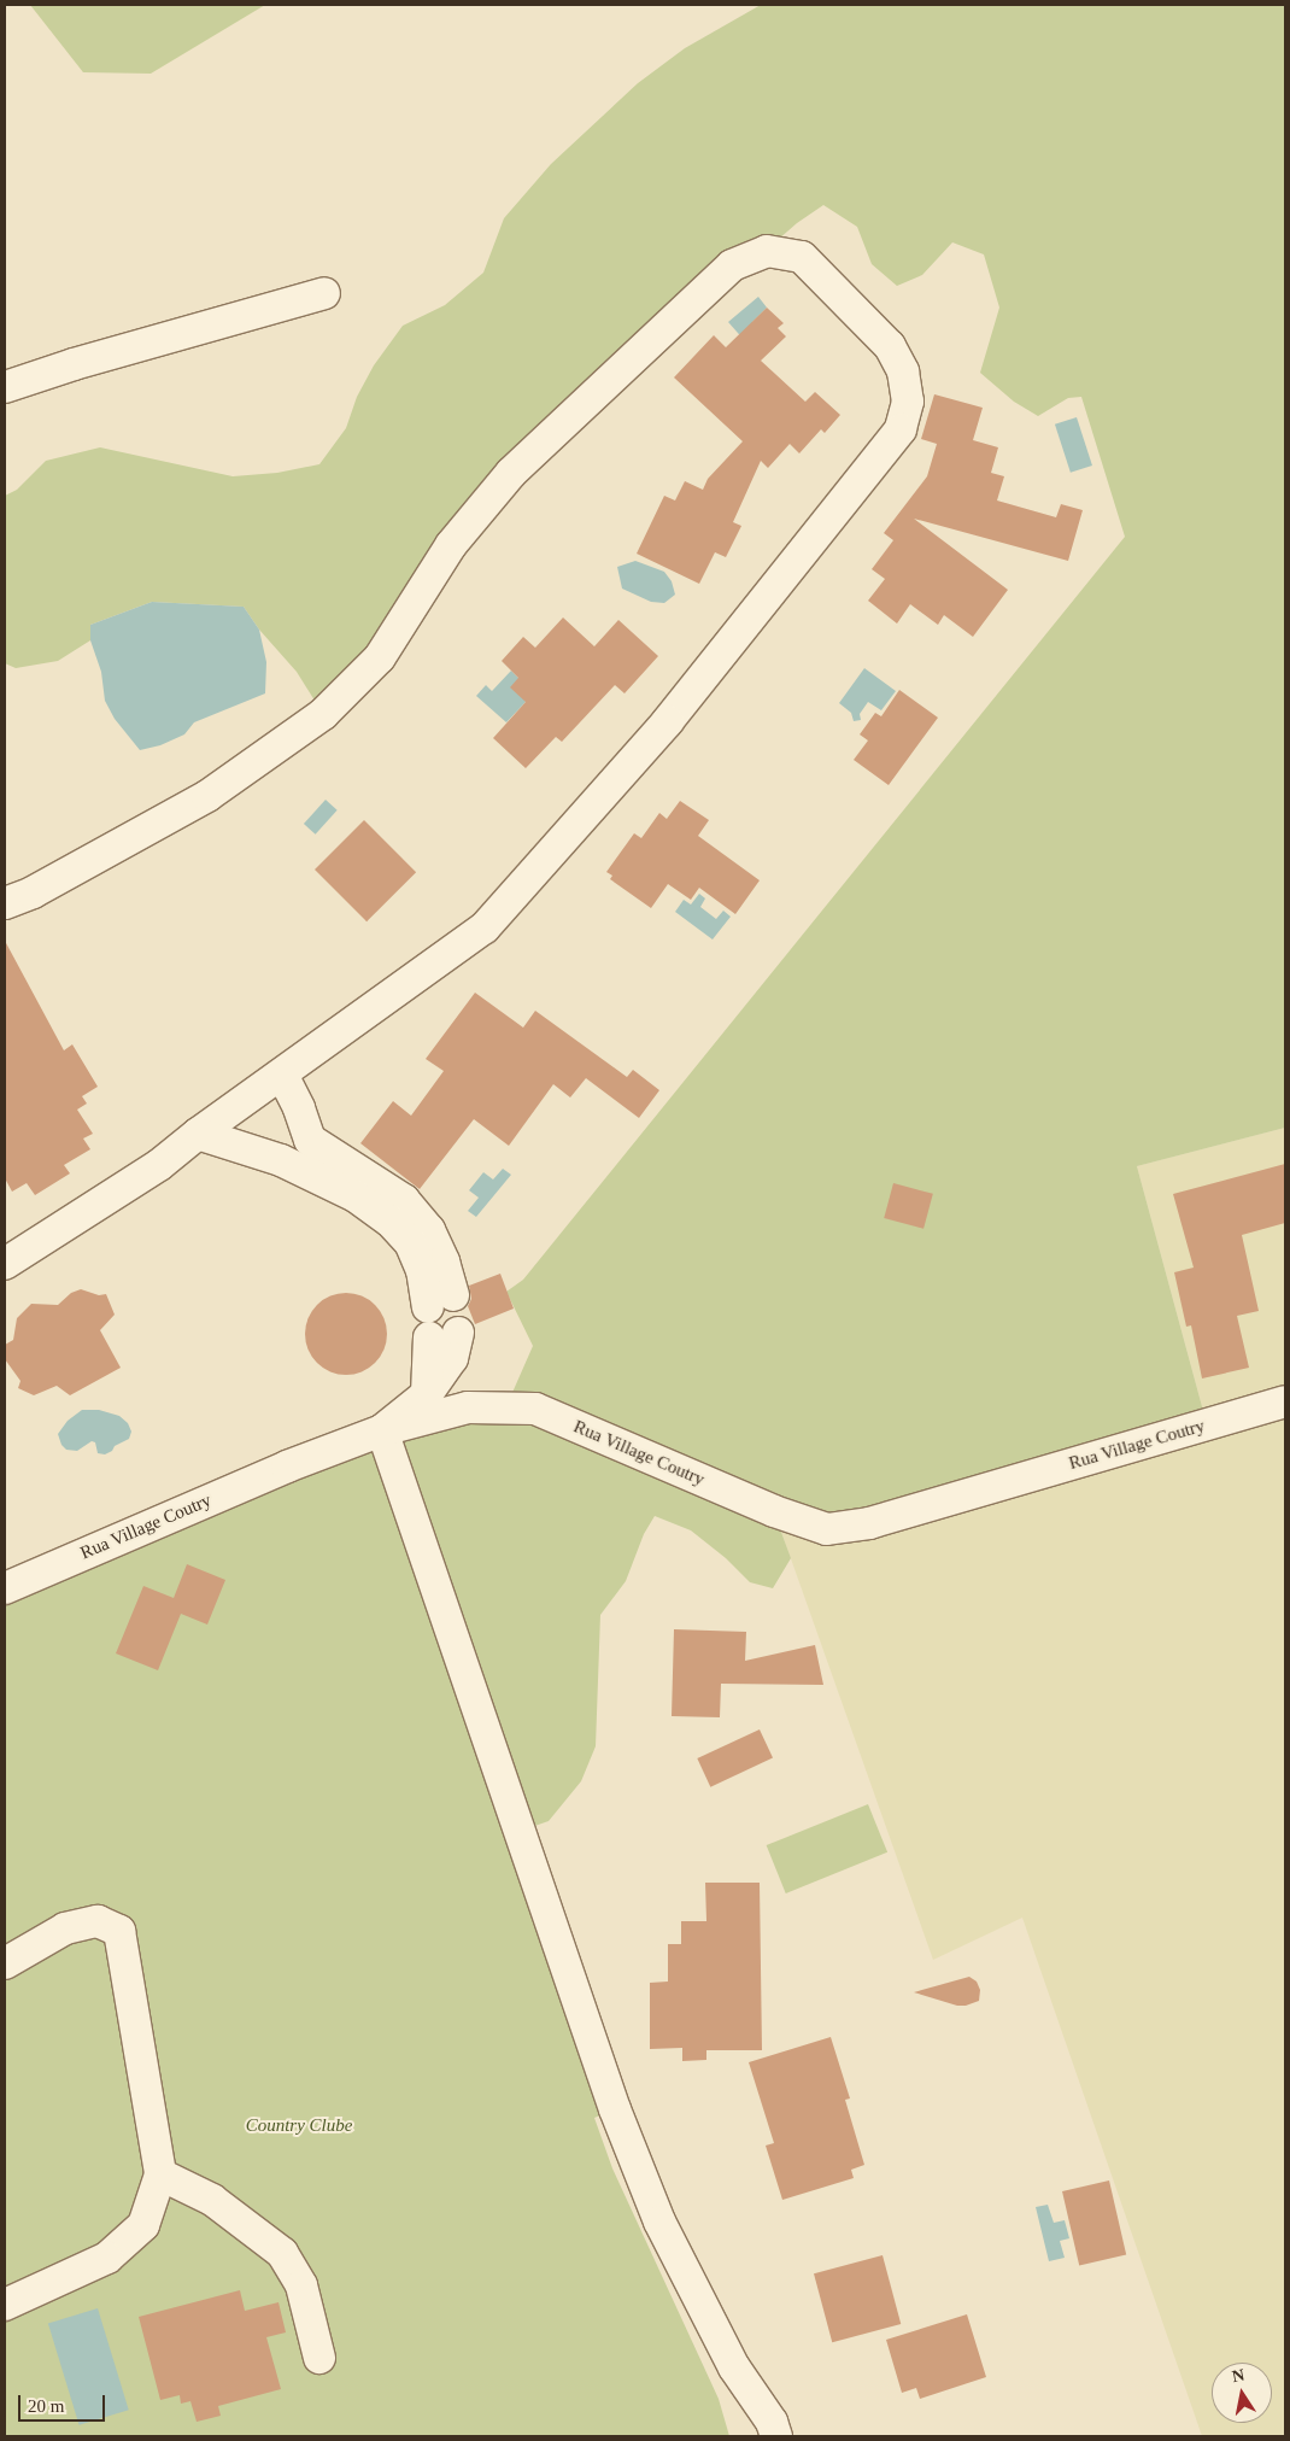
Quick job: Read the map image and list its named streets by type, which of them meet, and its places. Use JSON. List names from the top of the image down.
{
  "streets": {
    "street": ["Rua Village Coutry"]
  },
  "parks": ["Country Clube"],
  "scale_bar": "20 m",
  "north": "top"
}
